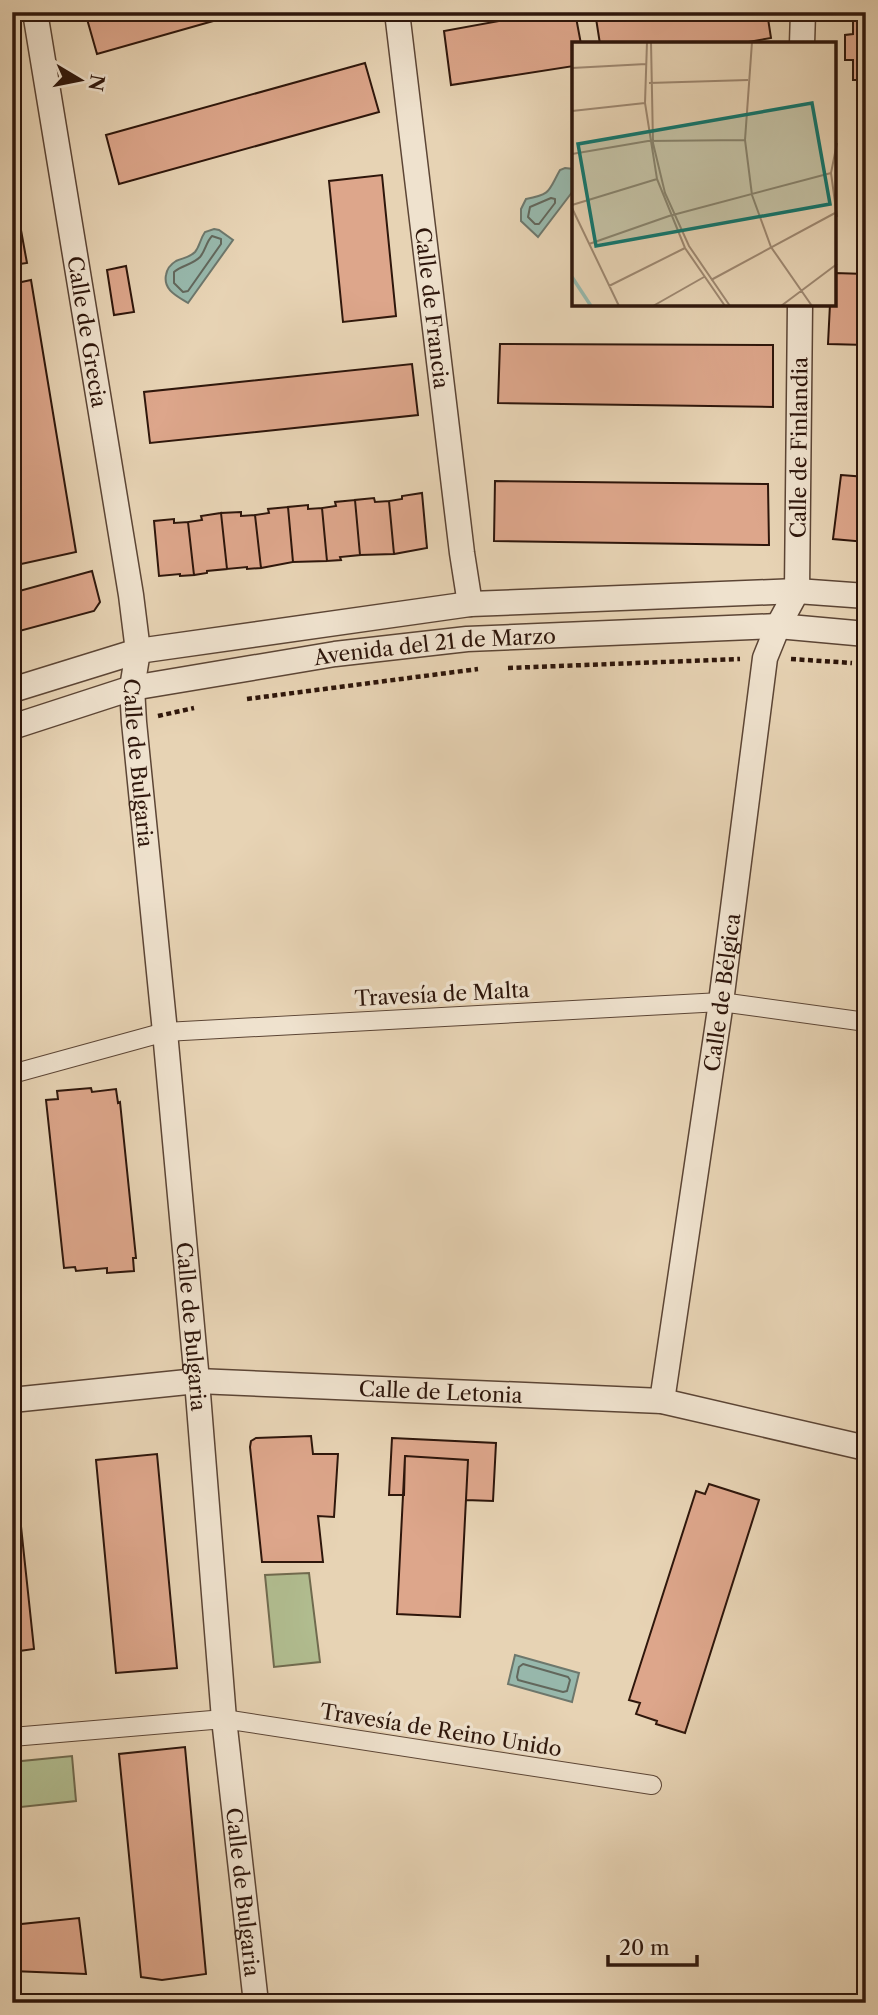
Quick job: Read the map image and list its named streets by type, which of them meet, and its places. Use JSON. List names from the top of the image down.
{
  "streets": {
    "street": [
      "Calle de Francia",
      "Calle de Grecia",
      "Calle de Finlandia",
      "Avenida del 21 de Marzo",
      "Calle de Bulgaria",
      "Calle de Bélgica",
      "Travesía de Malta",
      "Calle de Letonia",
      "Travesía de Reino Unido"
    ]
  },
  "crossings": [
    ["Calle de Francia", "Avenida del 21 de Marzo"],
    ["Calle de Grecia", "Avenida del 21 de Marzo"],
    ["Calle de Grecia", "Calle de Bulgaria"],
    ["Calle de Finlandia", "Avenida del 21 de Marzo"],
    ["Calle de Finlandia", "Calle de Bélgica"],
    ["Avenida del 21 de Marzo", "Calle de Bulgaria"],
    ["Avenida del 21 de Marzo", "Calle de Bélgica"],
    ["Calle de Bulgaria", "Travesía de Malta"],
    ["Calle de Bulgaria", "Calle de Letonia"],
    ["Calle de Bulgaria", "Travesía de Reino Unido"],
    ["Calle de Bélgica", "Travesía de Malta"],
    ["Calle de Bélgica", "Calle de Letonia"]
  ],
  "scale_bar": "20 m",
  "north": "right"
}
